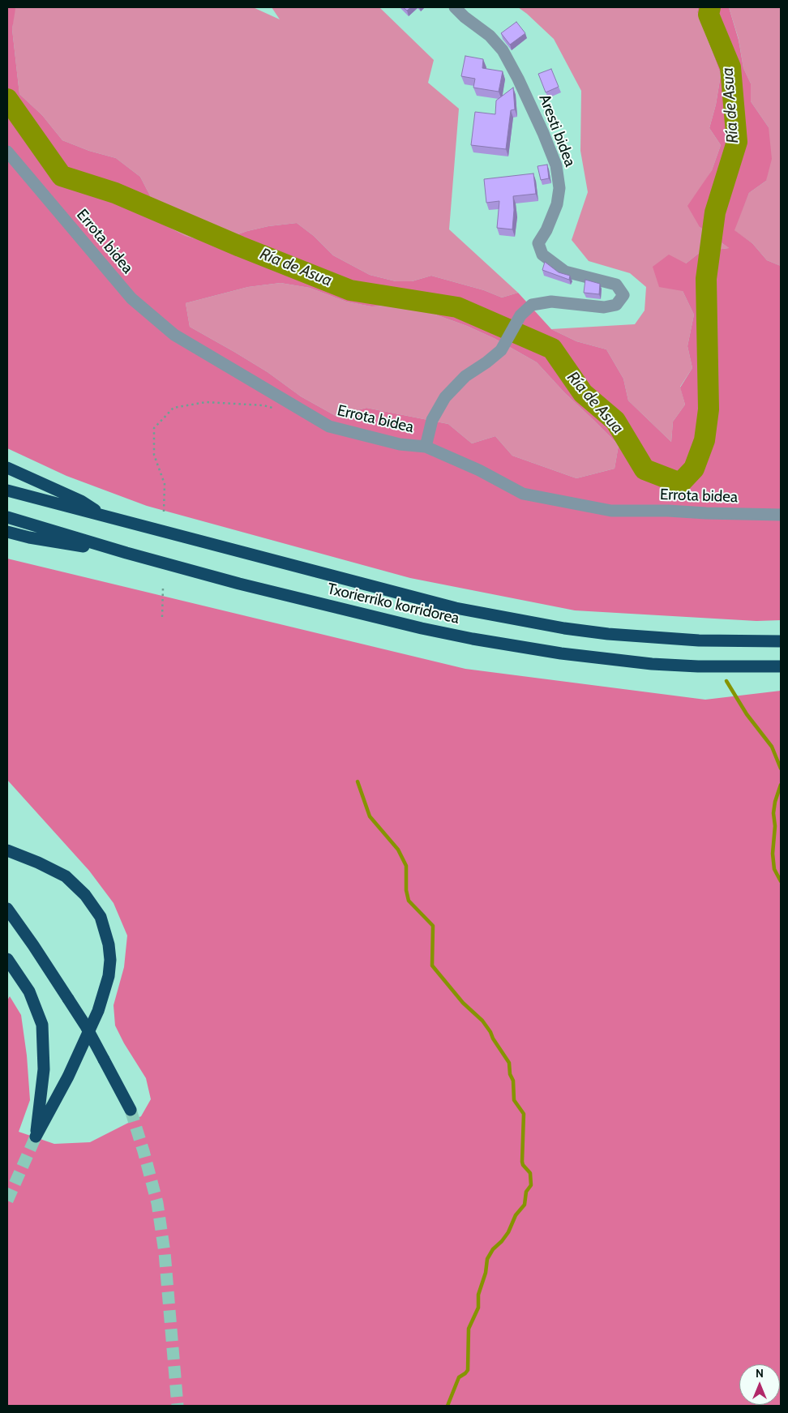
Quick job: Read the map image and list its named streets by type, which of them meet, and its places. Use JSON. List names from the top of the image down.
{
  "streets": {
    "highway": ["Txorierriko korridorea"],
    "street": ["Aresti bidea", "Errota bidea"]
  },
  "crossings": [
    ["Aresti bidea", "Errota bidea"]
  ],
  "water": ["Ría de Asua"],
  "north": "top"
}
